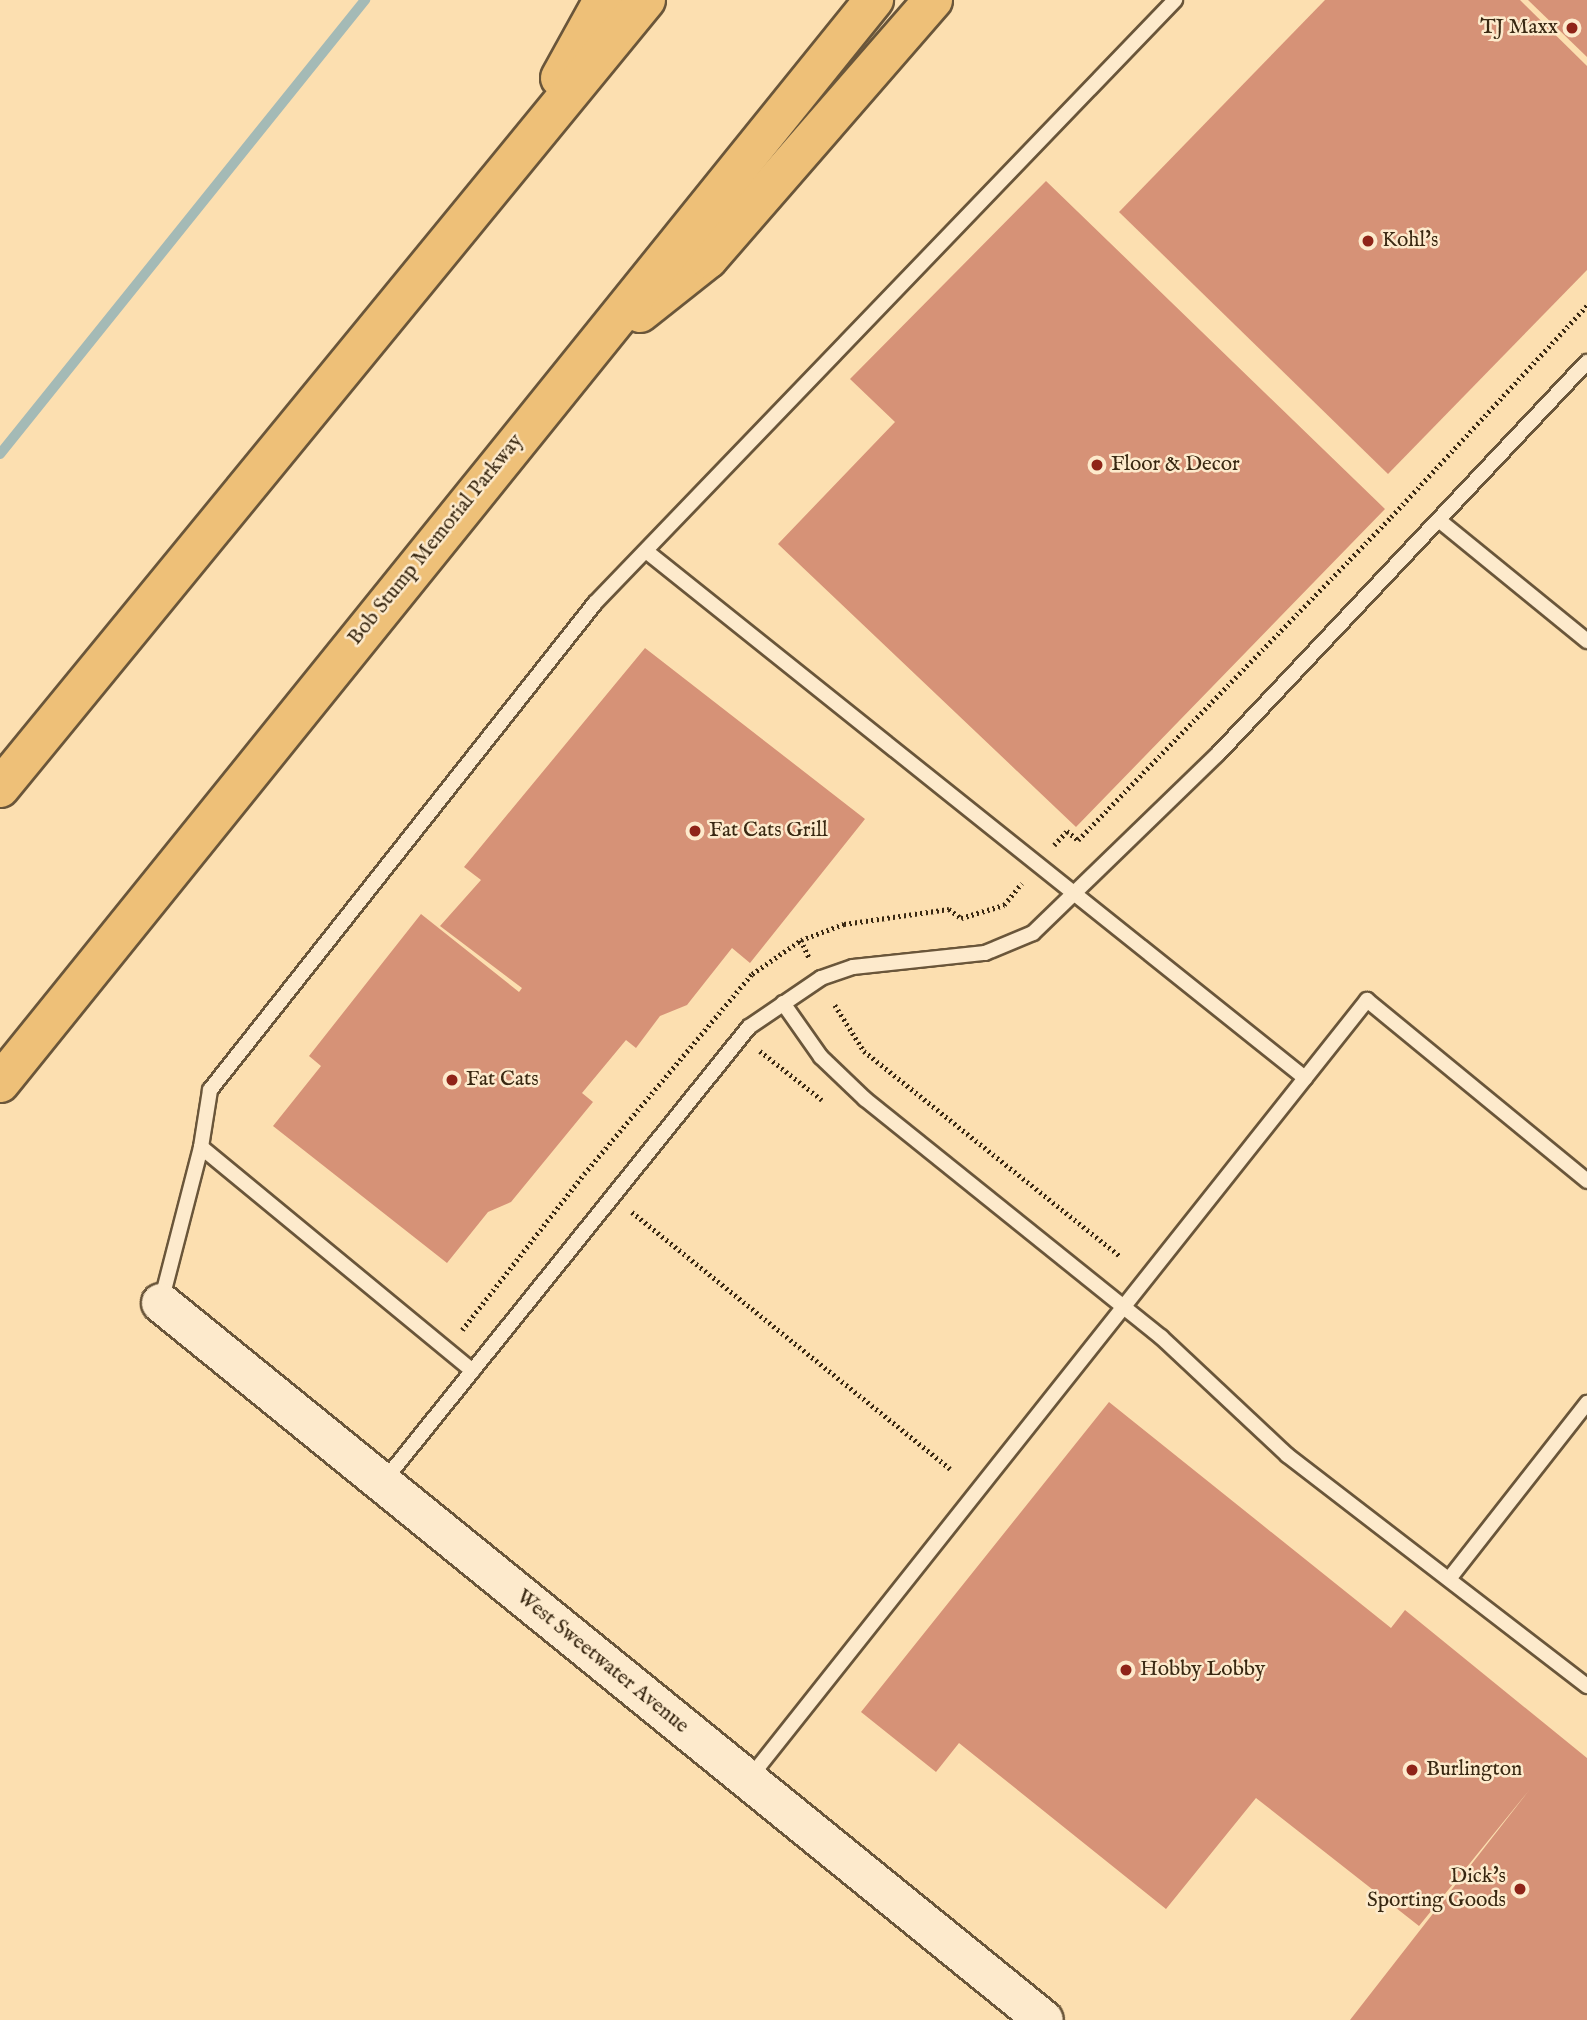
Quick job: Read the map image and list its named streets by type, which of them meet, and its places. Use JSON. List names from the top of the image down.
{
  "streets": {
    "highway": ["Bob Stump Memorial Parkway"],
    "street": ["West Sweetwater Avenue"]
  },
  "places": [
    "TJ Maxx",
    "Kohl's",
    "Floor & Decor",
    "Fat Cats Grill",
    "Fat Cats",
    "Hobby Lobby",
    "Burlington",
    "Dick's Sporting Goods"
  ]
}
